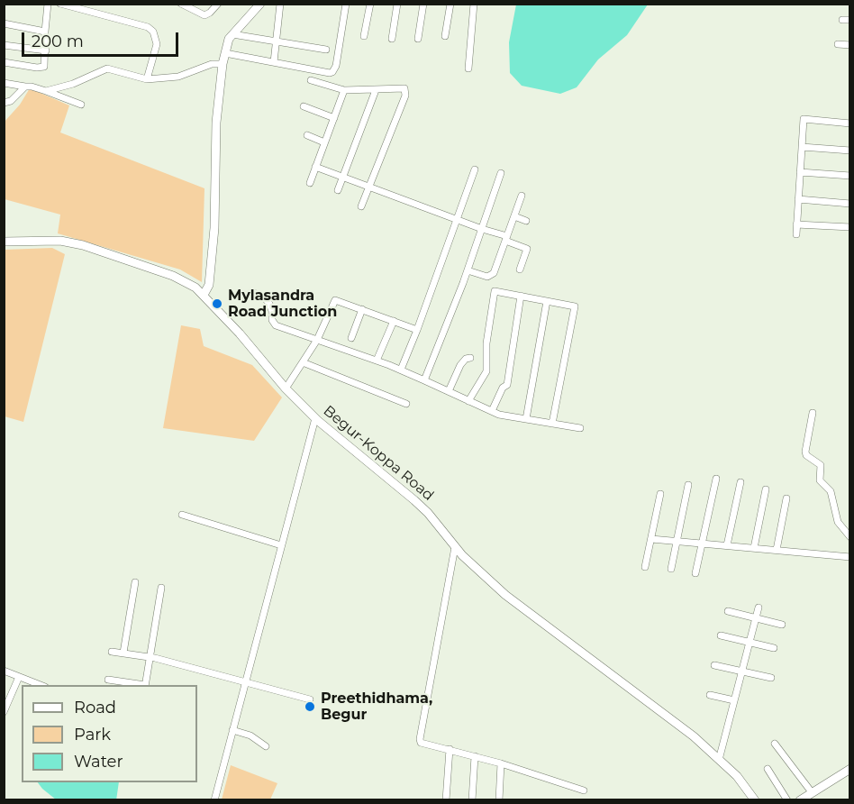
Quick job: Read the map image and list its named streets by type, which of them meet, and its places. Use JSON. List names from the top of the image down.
{
  "streets": {
    "main road": ["Begur-Koppa Road"]
  },
  "places": ["Mylasandra Road Junction", "Preethidhama, Begur"],
  "legend": ["Road", "Park", "Water"],
  "scale_bar": "200 m"
}
